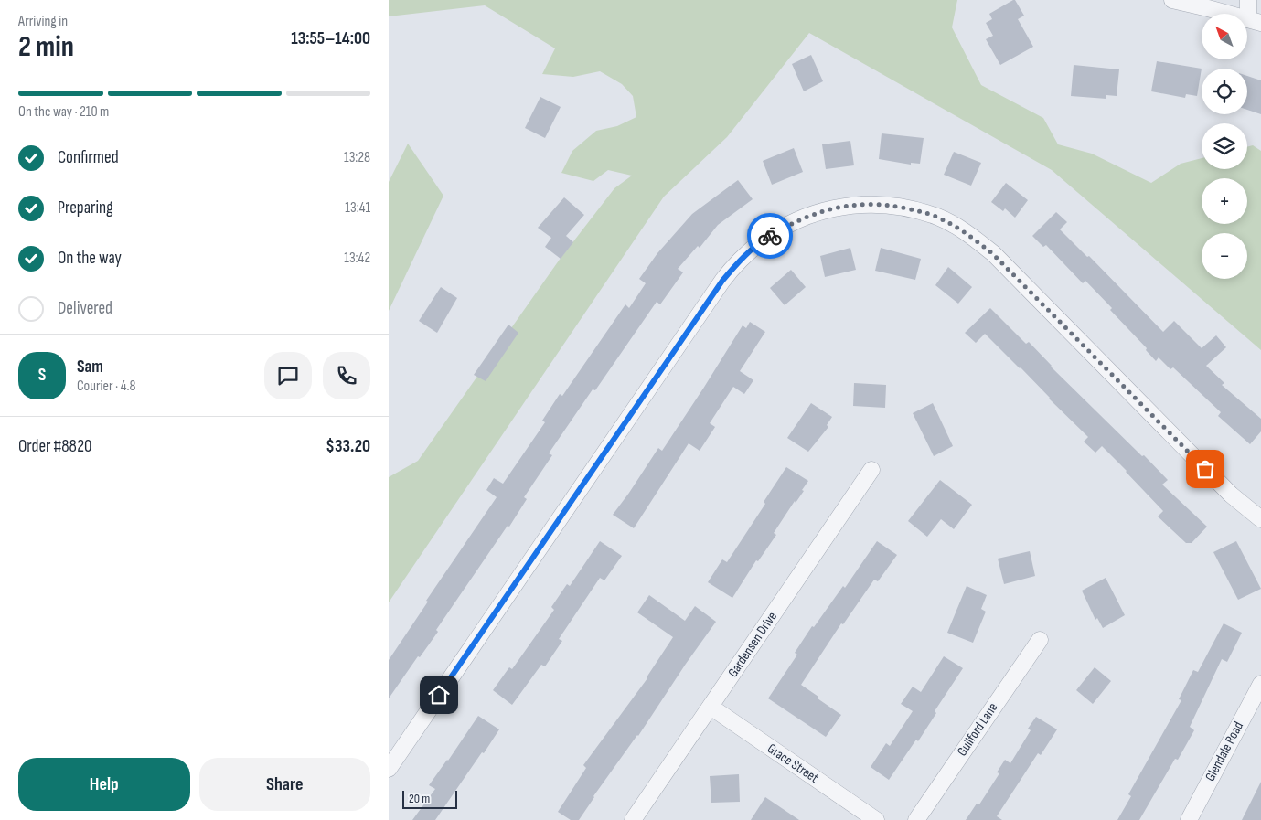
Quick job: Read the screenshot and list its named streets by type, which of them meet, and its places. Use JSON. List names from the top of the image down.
{
  "streets": {
    "street": [
      "Gardensen Drive",
      "Guilford Lane",
      "Glendale Road",
      "Grace Street"
    ]
  },
  "crossings": [
    ["Gardensen Drive", "Grace Street"]
  ],
  "scale_bar": "20 m",
  "north": "top left",
  "page": {
    "heading": ["2 min", "Arriving in", "13:55–14:00"],
    "panel": [
      "Sam",
      "Courier · 4.8",
      "Order #8820",
      "$33.20"
    ],
    "map_buttons": ["+", "−"],
    "bar": "On the way · 210 m",
    "list": [
      ["Confirmed", "13:28"],
      ["Preparing", "13:41"],
      ["On the way", "13:42"],
      "Delivered"
    ],
    "round": "S",
    "buttons": ["Help", "Share"],
    "scale": "20 m"
  }
}
